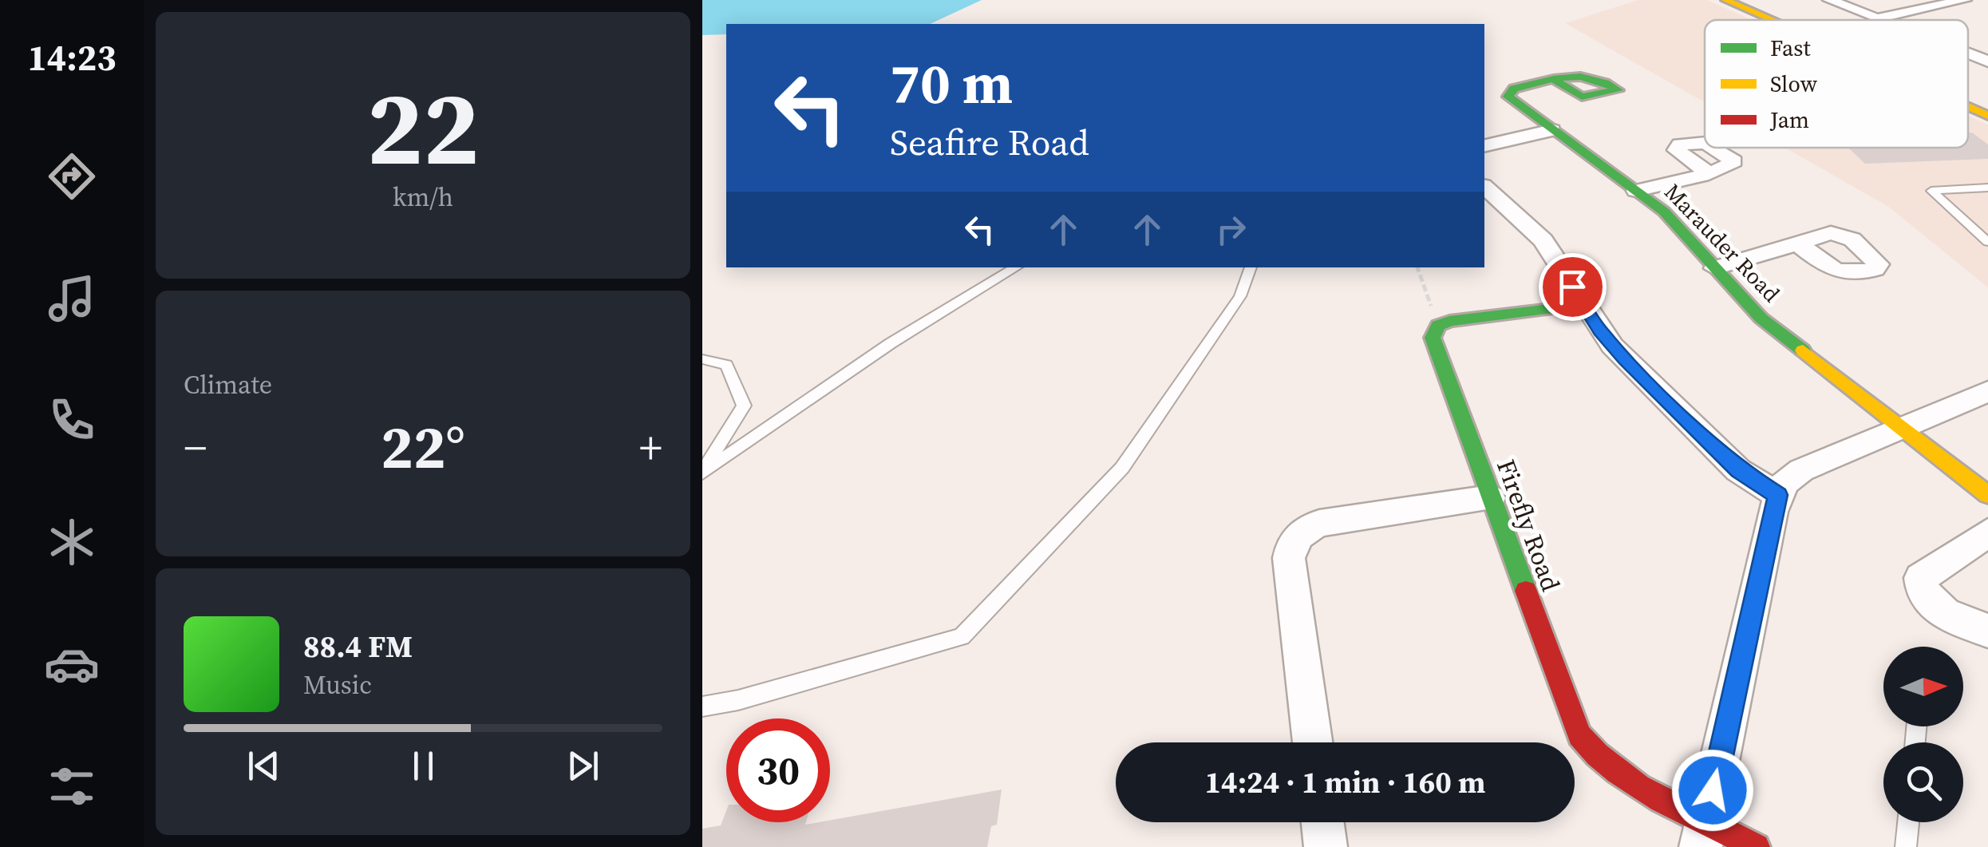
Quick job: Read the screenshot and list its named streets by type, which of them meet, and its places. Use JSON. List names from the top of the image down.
{
  "streets": {
    "street": ["Marauder Road", "Firefly Road"]
  },
  "legend": ["Fast", "Slow", "Jam"],
  "north": "right",
  "page": {
    "tabs": "14:23",
    "tile": [
      ["22", "km/h"],
      "Climate"
    ],
    "turn": ["70 m", "Seafire Road"],
    "heat": ["−", "22°", "+"],
    "song": ["88.4 FM", "Music"],
    "limit": "30",
    "trip": "14:24 · 1 min · 160 m"
  }
}
